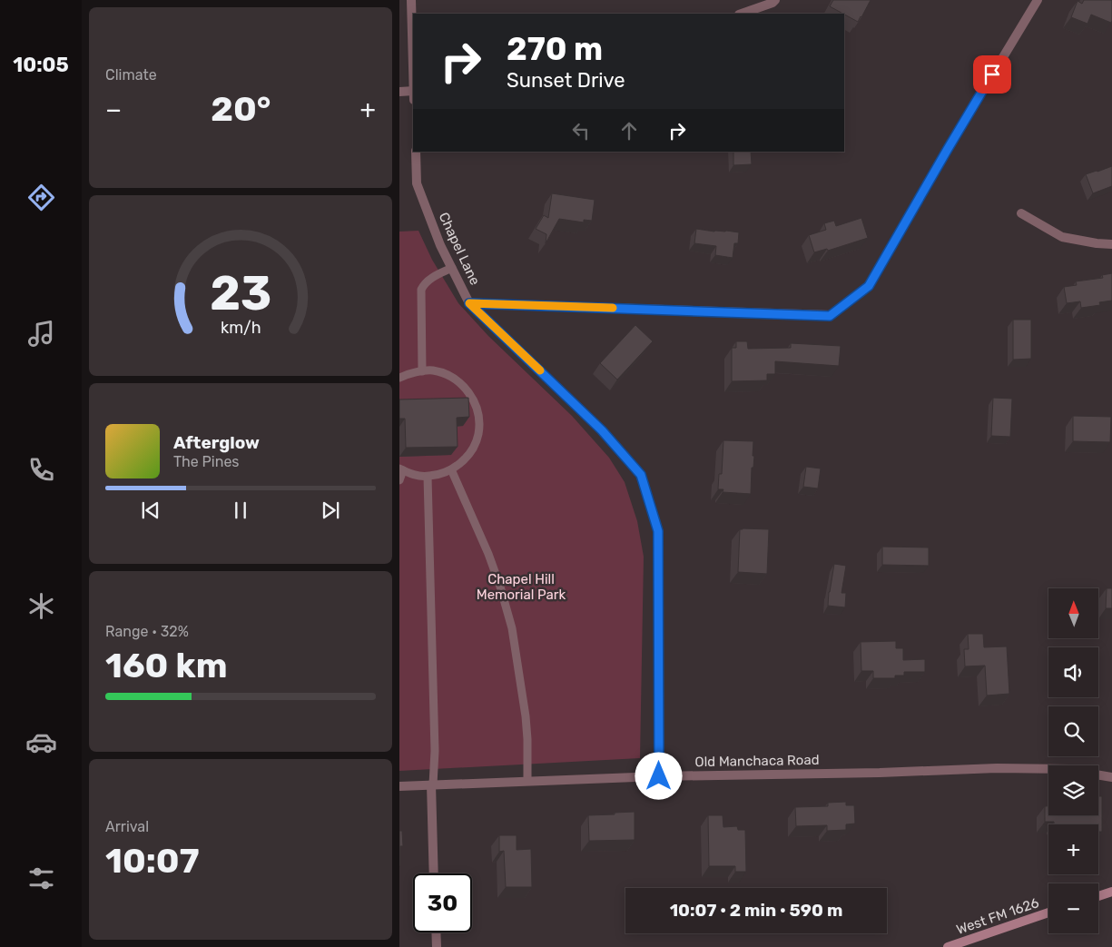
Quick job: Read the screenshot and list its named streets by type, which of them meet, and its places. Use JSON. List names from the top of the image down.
{
  "streets": {
    "main road": ["West FM 1626"],
    "street": ["Chapel Lane", "Old Manchaca Road"]
  },
  "crossings": [
    ["Chapel Lane", "Old Manchaca Road"]
  ],
  "parks": ["Chapel Hill Memorial Park"],
  "north": "top",
  "page": {
    "tabs": "10:05",
    "tile": [
      "Climate",
      ["Range · 32%", "160 km"],
      ["Arrival", "10:07"]
    ],
    "turn": ["270 m", "Sunset Drive"],
    "heat": ["−", "20°", "+"],
    "song": ["Afterglow", "The Pines"],
    "map_buttons": ["+", "−"],
    "limit": "30",
    "trip": "10:07 · 2 min · 590 m",
    "gauge": ["23", "km/h"]
  }
}
